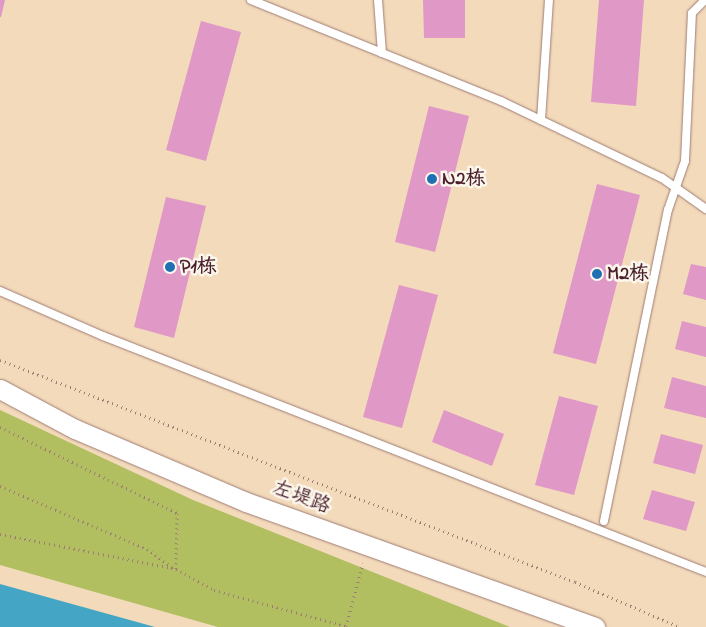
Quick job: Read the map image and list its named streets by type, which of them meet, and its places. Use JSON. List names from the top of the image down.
{
  "streets": {
    "street": ["左堤路"]
  },
  "places": ["N2栋", "P1栋", "M2栋"]
}
